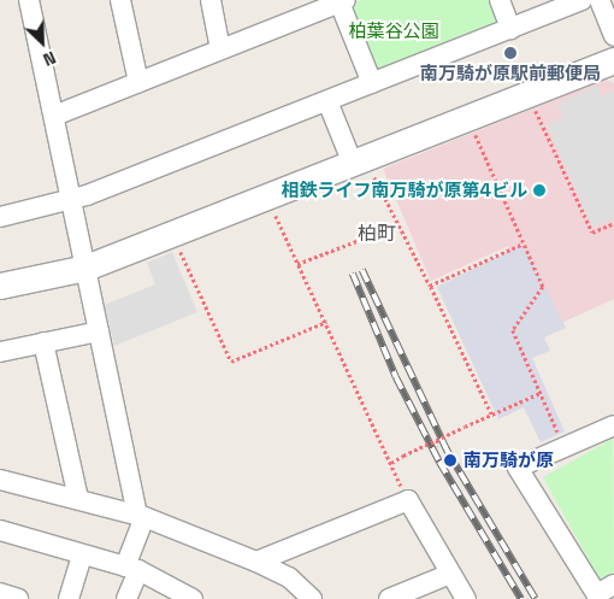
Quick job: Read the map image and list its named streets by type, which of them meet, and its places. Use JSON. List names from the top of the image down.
{
  "districts": ["柏町"],
  "parks": ["柏葉谷公園"],
  "places": ["南万騎が原駅前郵便局", "相鉄ライフ南万騎が原第4ビル", "南万騎が原"],
  "north": "bottom right"
}
